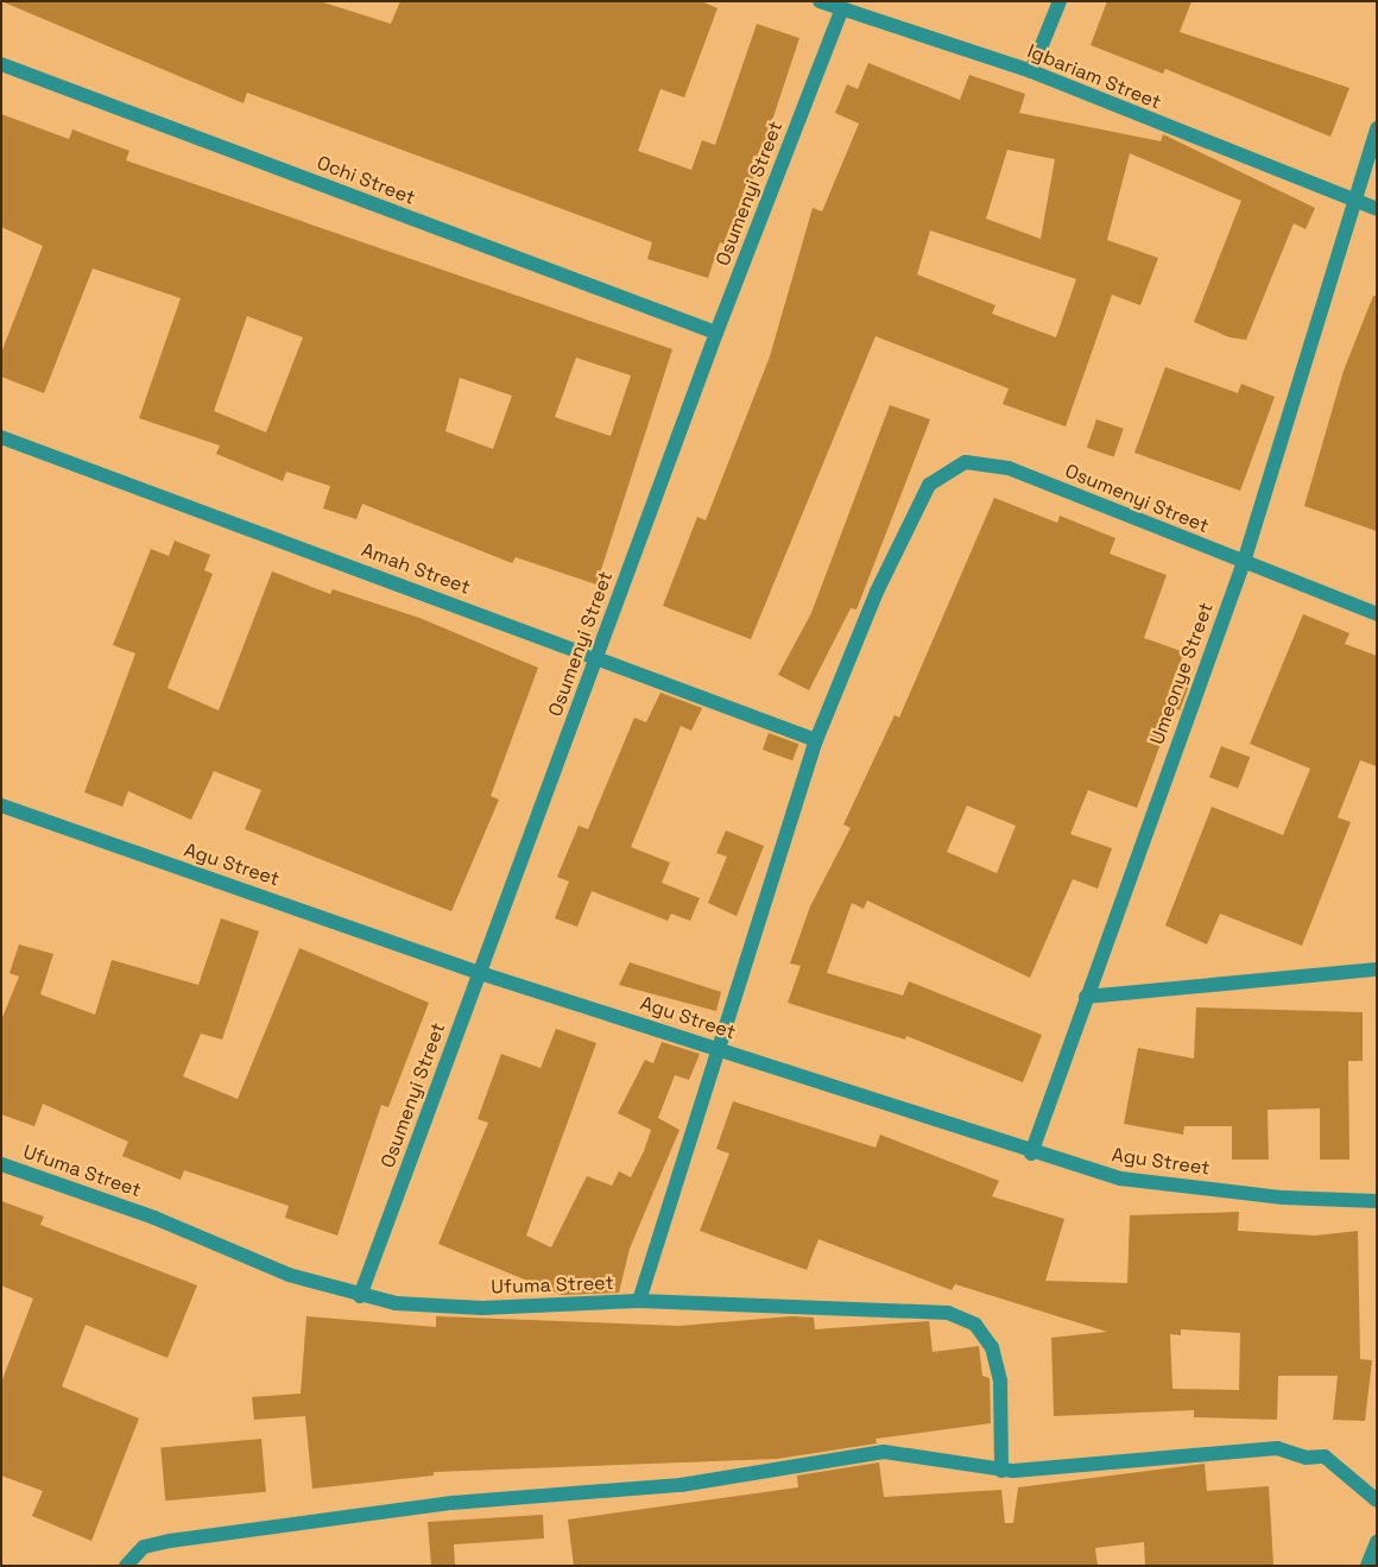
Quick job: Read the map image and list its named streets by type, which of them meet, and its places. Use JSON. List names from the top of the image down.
{
  "streets": {
    "street": [
      "Igbariam Street",
      "Ochi Street",
      "Osumenyi Street",
      "Amah Street",
      "Umeonye Street",
      "Agu Street",
      "Ufuma Street"
    ]
  },
  "crossings": [
    ["Igbariam Street", "Osumenyi Street"],
    ["Igbariam Street", "Umeonye Street"],
    ["Ochi Street", "Osumenyi Street"],
    ["Osumenyi Street", "Amah Street"],
    ["Osumenyi Street", "Umeonye Street"],
    ["Osumenyi Street", "Agu Street"],
    ["Osumenyi Street", "Ufuma Street"],
    ["Umeonye Street", "Agu Street"]
  ]
}
